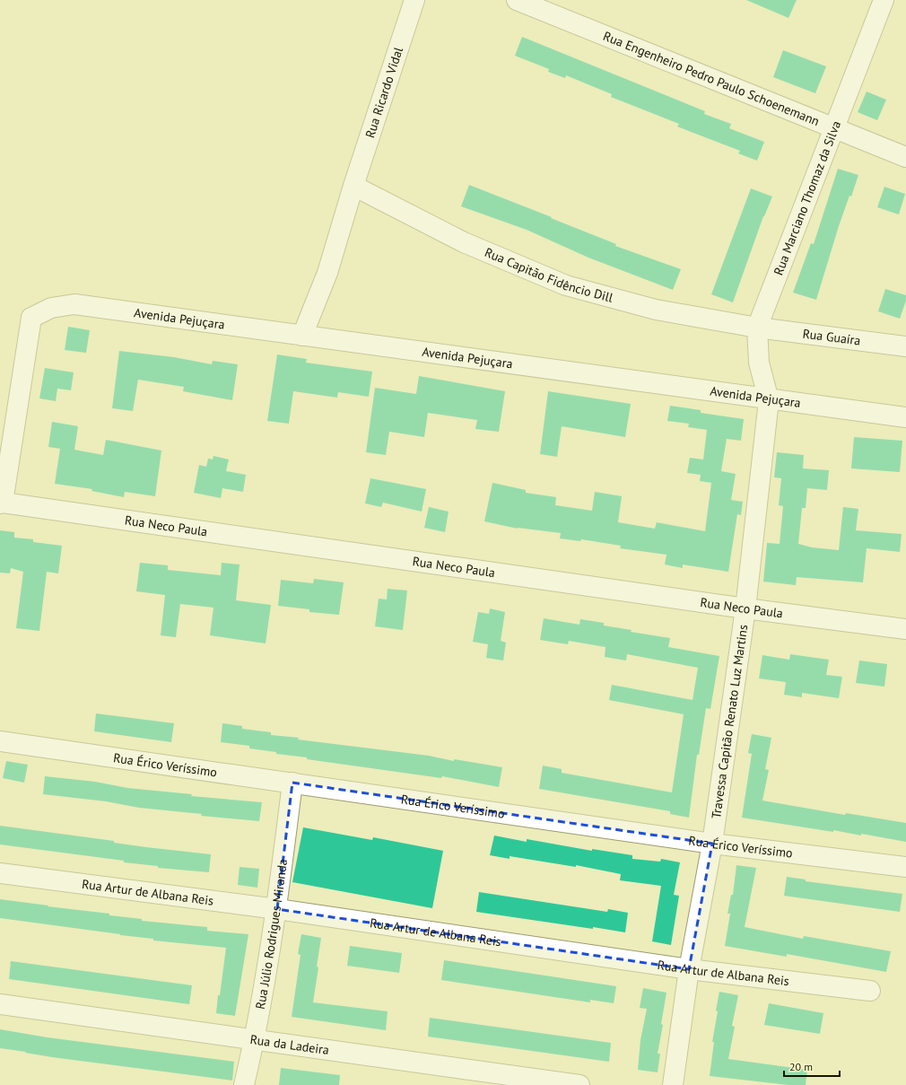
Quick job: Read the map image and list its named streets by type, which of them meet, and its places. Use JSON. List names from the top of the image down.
{
  "streets": {
    "street": [
      "Rua Engenheiro Pedro Paulo Schoenemann",
      "Rua Ricardo Vidal",
      "Rua Marciano Thomaz da Silva",
      "Rua Capitão Fidêncio Dill",
      "Avenida Pejuçara",
      "Rua Guaíra",
      "Rua Neco Paula",
      "Travessa Capitão Renato Luz Martins",
      "Rua Érico Veríssimo",
      "Rua Artur de Albana Reis",
      "Rua Júlio Rodrigues Miranda",
      "Rua da Ladeira"
    ]
  },
  "crossings": [
    ["Rua Engenheiro Pedro Paulo Schoenemann", "Rua Marciano Thomaz da Silva"],
    ["Rua Ricardo Vidal", "Rua Capitão Fidêncio Dill"],
    ["Rua Ricardo Vidal", "Avenida Pejuçara"],
    ["Rua Marciano Thomaz da Silva", "Rua Capitão Fidêncio Dill"],
    ["Rua Marciano Thomaz da Silva", "Avenida Pejuçara"],
    ["Rua Marciano Thomaz da Silva", "Rua Guaíra"],
    ["Rua Marciano Thomaz da Silva", "Travessa Capitão Renato Luz Martins"],
    ["Rua Capitão Fidêncio Dill", "Rua Guaíra"],
    ["Avenida Pejuçara", "Rua Neco Paula"],
    ["Avenida Pejuçara", "Travessa Capitão Renato Luz Martins"],
    ["Rua Neco Paula", "Travessa Capitão Renato Luz Martins"],
    ["Travessa Capitão Renato Luz Martins", "Rua Érico Veríssimo"],
    ["Travessa Capitão Renato Luz Martins", "Rua Artur de Albana Reis"],
    ["Rua Érico Veríssimo", "Rua Júlio Rodrigues Miranda"],
    ["Rua Artur de Albana Reis", "Rua Júlio Rodrigues Miranda"],
    ["Rua Júlio Rodrigues Miranda", "Rua da Ladeira"]
  ],
  "scale_bar": "20 m"
}
